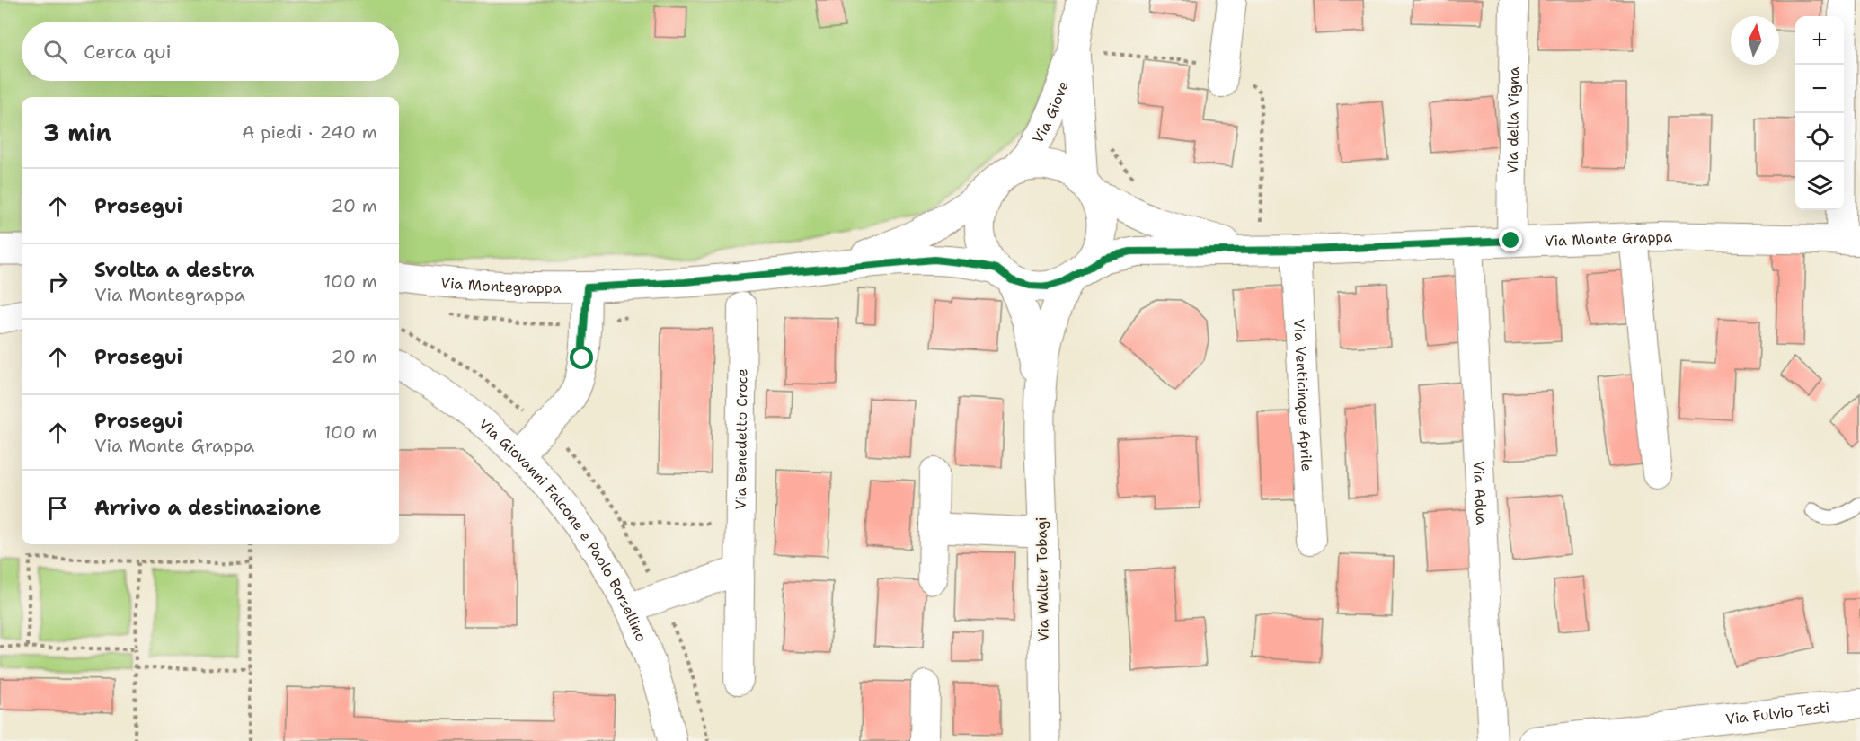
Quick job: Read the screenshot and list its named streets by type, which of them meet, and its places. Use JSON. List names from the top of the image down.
{
  "streets": {
    "street": [
      "Via Giove",
      "Via della Vigna",
      "Via Monte Grappa",
      "Via Montegrappa",
      "Via Venticinque Aprile",
      "Via Benedetto Croce",
      "Via Adua",
      "Via Giovanni Falcone e Paolo Borsellino",
      "Via Walter Tobagi",
      "Via Fulvio Testi"
    ]
  },
  "crossings": [
    ["Via Giove", "Via Monte Grappa"],
    ["Via Giove", "Via Montegrappa"],
    ["Via Giove", "Via Walter Tobagi"],
    ["Via della Vigna", "Via Monte Grappa"],
    ["Via Monte Grappa", "Via Montegrappa"],
    ["Via Monte Grappa", "Via Venticinque Aprile"],
    ["Via Monte Grappa", "Via Adua"],
    ["Via Monte Grappa", "Via Walter Tobagi"],
    ["Via Montegrappa", "Via Walter Tobagi"]
  ],
  "north": "top",
  "page": {
    "map_buttons": ["+", "−"],
    "search": "Cerca qui",
    "heading": ["3 min", "A piedi · 240 m"],
    "list": [
      ["Prosegui", "20 m"],
      ["Svolta a destra", "Via Montegrappa", "100 m"],
      ["Prosegui", "20 m"],
      ["Prosegui", "Via Monte Grappa", "100 m"],
      "Arrivo a destinazione"
    ]
  }
}
